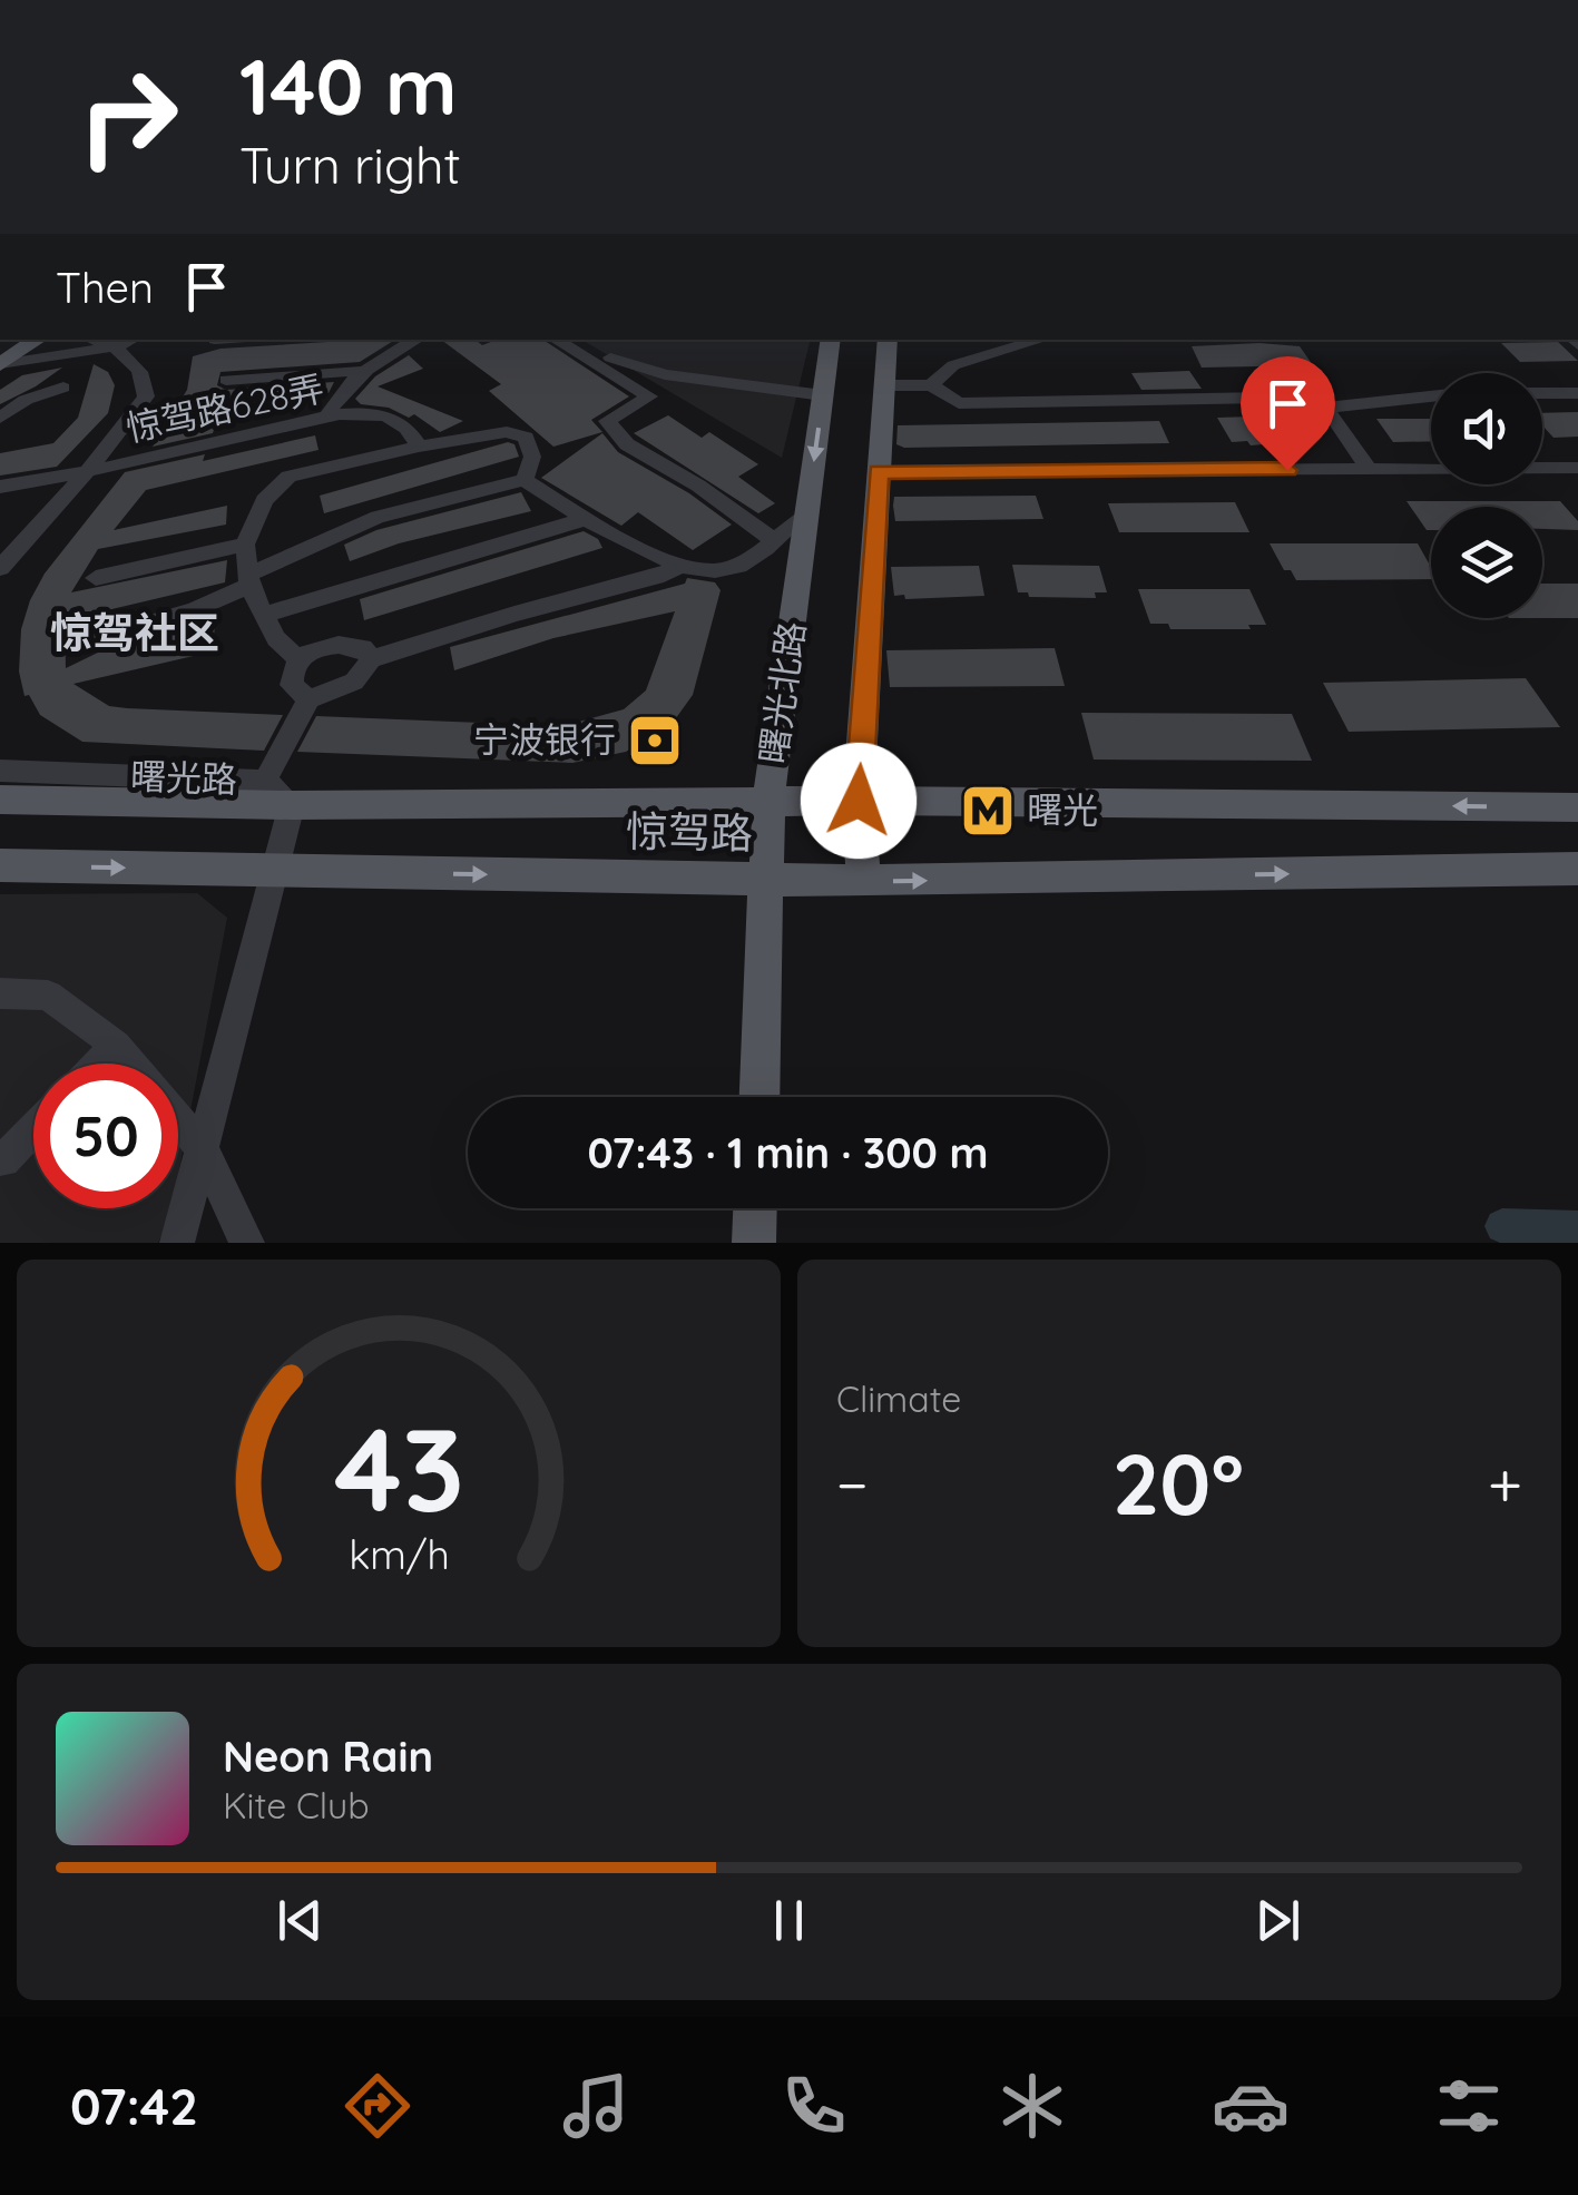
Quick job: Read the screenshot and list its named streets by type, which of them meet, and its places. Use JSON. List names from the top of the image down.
{
  "streets": {
    "main road": ["曙光北路", "惊驾路"],
    "street": ["惊驾路628弄", "曙光路"]
  },
  "crossings": [
    ["曙光北路", "惊驾路"],
    ["曙光路", "惊驾路"]
  ],
  "districts": ["惊驾社区"],
  "places": {
    "bank": ["宁波银行"],
    "metro station": ["曙光"]
  },
  "page": {
    "turn": ["140 m", "Turn right"],
    "then": "Then",
    "limit": "50",
    "trip": "07:43 · 1 min · 300 m",
    "tile": "Climate",
    "heat": ["−", "20°", "+"],
    "song": ["Neon Rain", "Kite Club"],
    "tabs": "07:42",
    "gauge": ["43", "km/h"]
  }
}
